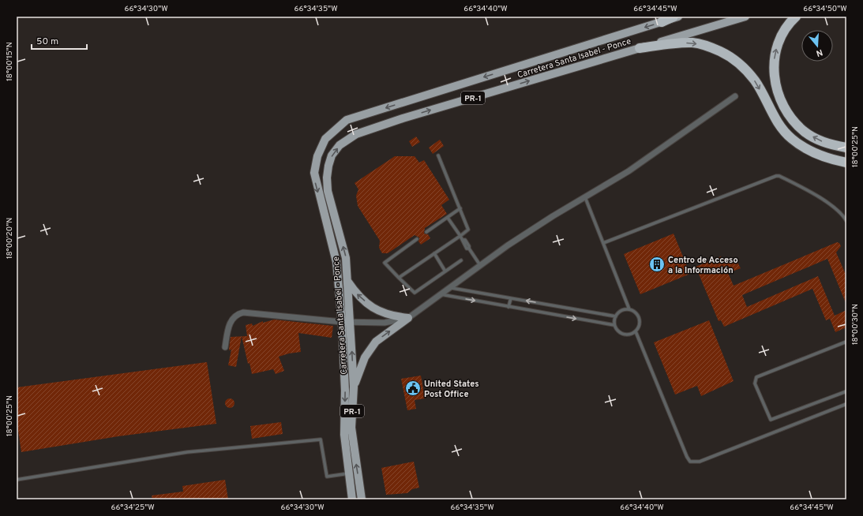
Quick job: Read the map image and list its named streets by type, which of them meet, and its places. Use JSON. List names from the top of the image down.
{
  "streets": {
    "main road": ["Carretera Santa Isabel - Ponce", "PR-1"]
  },
  "places": {
    "building": ["Centro de Acceso a la Información"],
    "public building": ["United States Post Office"]
  },
  "scale_bar": "50 m",
  "north": "bottom",
  "coordinates": [
    "66°34'30\"W",
    "66°34'35\"W",
    "66°34'40\"W",
    "66°34'45\"W",
    "66°34'50\"W",
    "18°00'15\"N",
    "18°00'25\"N",
    "18°00'20\"N",
    "18°00'30\"N",
    "66°34'25\"W"
  ]
}
